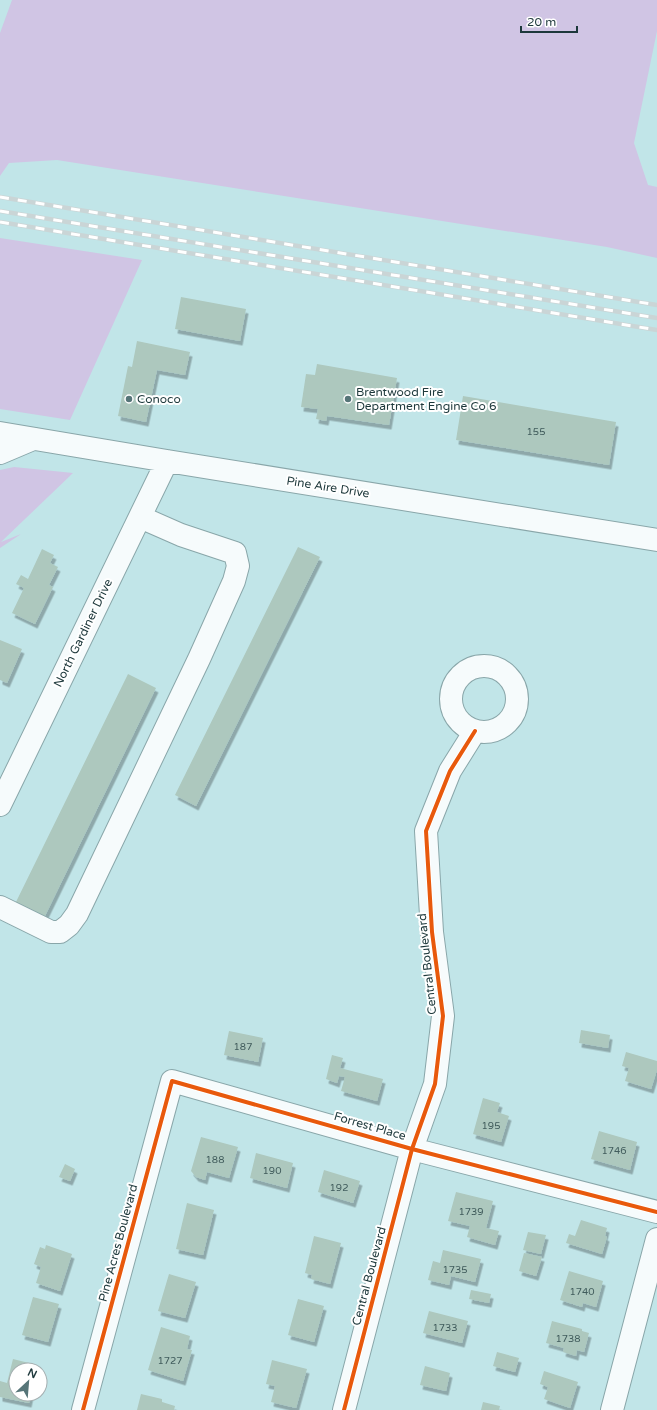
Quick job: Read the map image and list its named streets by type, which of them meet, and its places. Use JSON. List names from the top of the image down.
{
  "streets": {
    "main road": [
      "Pine Aire Drive",
      "North Gardiner Drive",
      "Central Boulevard",
      "Forrest Place",
      "Pine Acres Boulevard"
    ]
  },
  "crossings": [
    ["Pine Aire Drive", "North Gardiner Drive"],
    ["Central Boulevard", "Forrest Place"],
    ["Forrest Place", "Pine Acres Boulevard"]
  ],
  "places": ["Conoco", "Brentwood Fire Department Engine Co 6"],
  "house_numbers": [
    "155",
    "187",
    "195",
    "1746",
    "188",
    "190",
    "192",
    "1739",
    "1735",
    "1740",
    "1733",
    "1738",
    "1727"
  ],
  "scale_bar": "20 m",
  "north": "top right"
}
